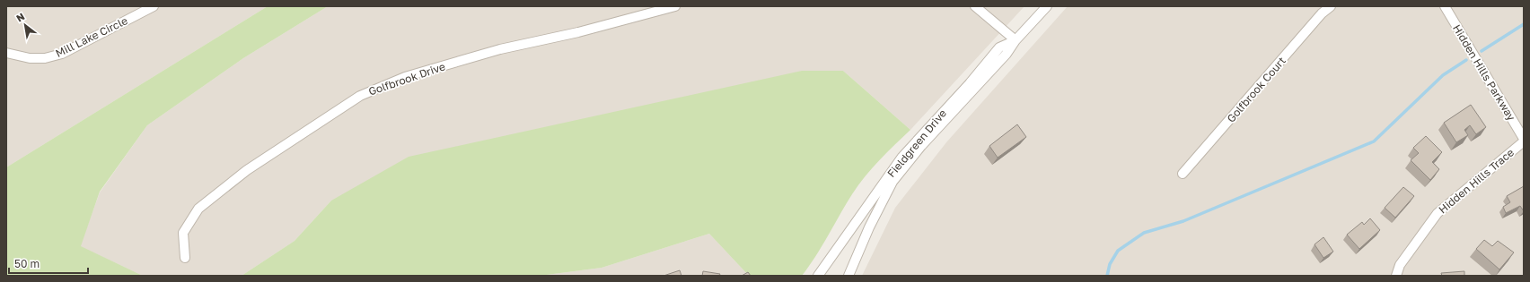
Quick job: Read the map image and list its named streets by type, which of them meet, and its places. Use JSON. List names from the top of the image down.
{
  "streets": {
    "street": [
      "Mill Lake Circle",
      "Hidden Hills Parkway",
      "Golfbrook Drive",
      "Golfbrook Court",
      "Fieldgreen Drive",
      "Hidden Hills Trace"
    ]
  },
  "crossings": [
    ["Hidden Hills Parkway", "Hidden Hills Trace"]
  ],
  "scale_bar": "50 m",
  "north": "top left"
}
